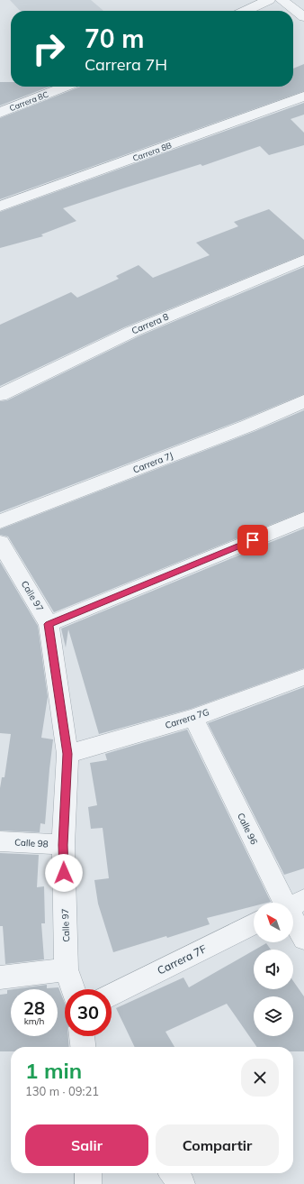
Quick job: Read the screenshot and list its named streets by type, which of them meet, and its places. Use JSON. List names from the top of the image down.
{
  "streets": {
    "street": [
      "Carrera 8C",
      "Carrera 8B",
      "Carrera 8",
      "Carrera 7J",
      "Calle 97",
      "Carrera 7G",
      "Calle 96",
      "Calle 98",
      "Carrera 7F"
    ]
  },
  "crossings": [
    ["Calle 97", "Carrera 7G"],
    ["Calle 97", "Calle 98"],
    ["Carrera 7G", "Calle 96"]
  ],
  "north": "top left",
  "page": {
    "turn": ["70 m", "Carrera 7H"],
    "speed": "28 km/h",
    "limit": "30",
    "heading": ["1 min", "130 m · 09:21"],
    "buttons": ["Salir", "Compartir"]
  }
}
